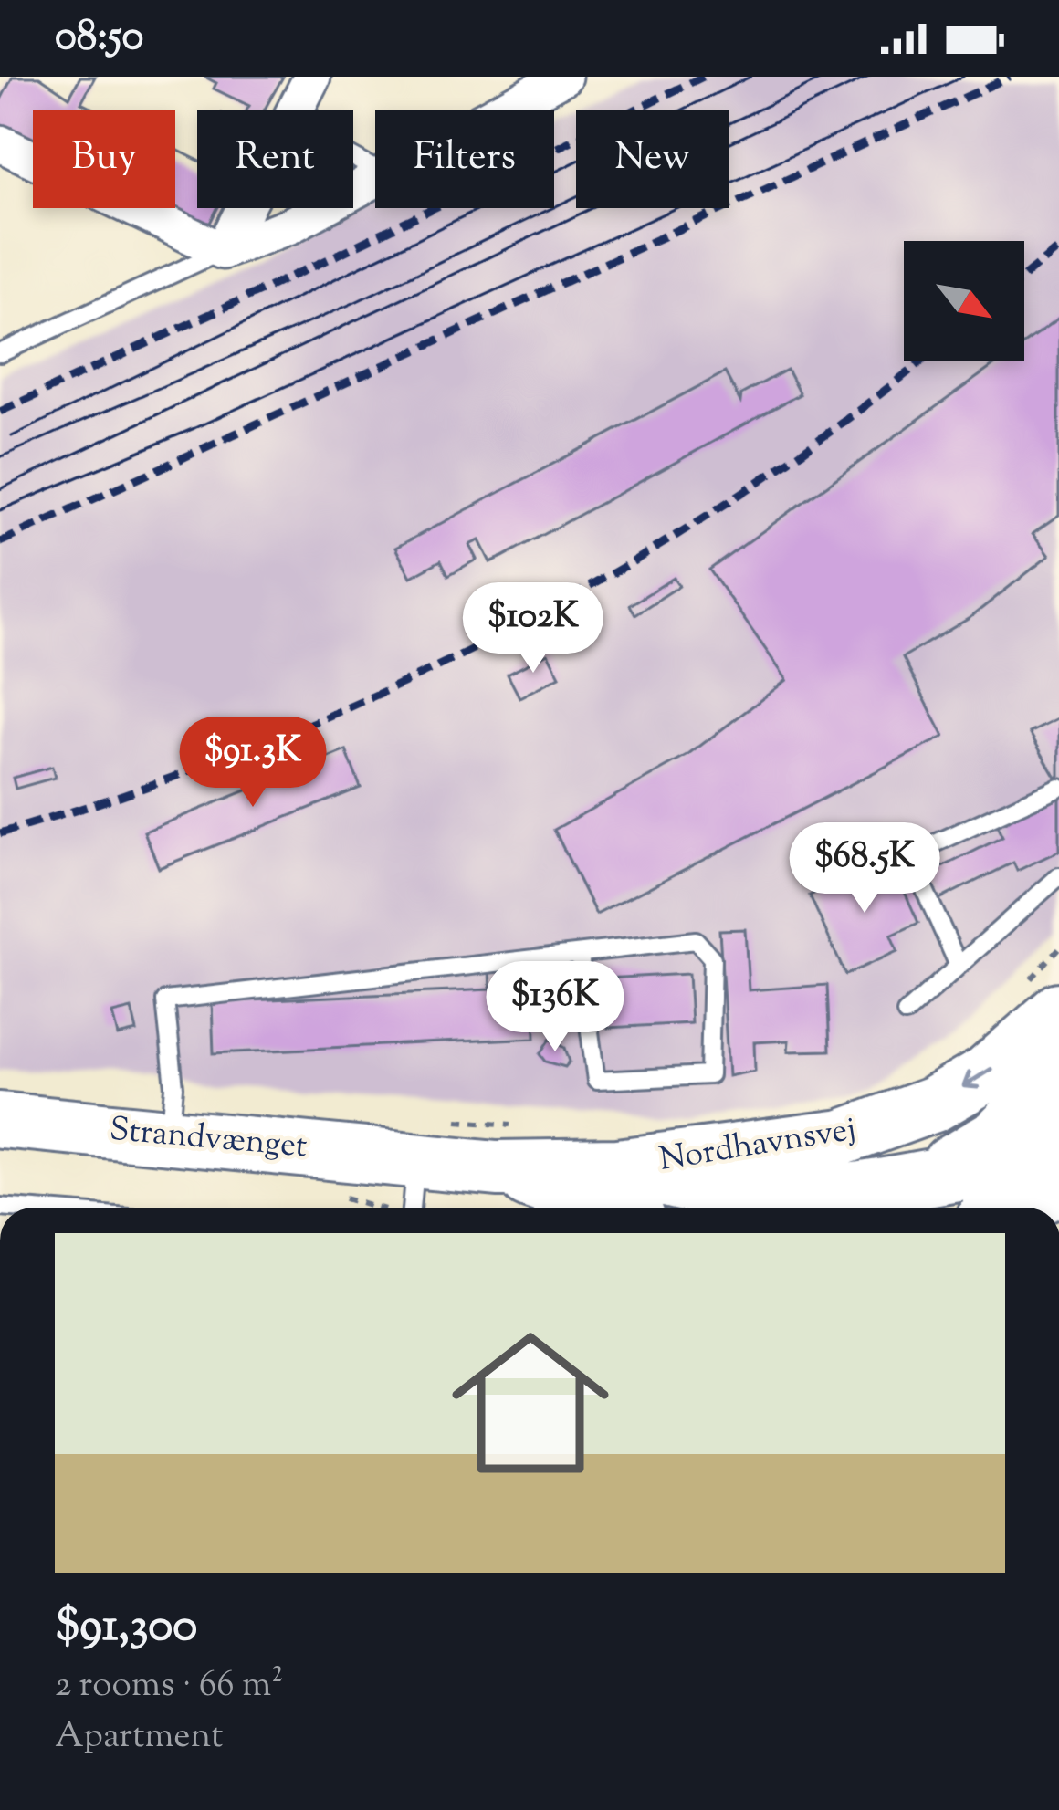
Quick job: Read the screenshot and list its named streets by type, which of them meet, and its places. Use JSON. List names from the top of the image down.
{
  "streets": {
    "main road": ["Strandvænget", "Nordhavnsvej"]
  },
  "crossings": [
    ["Strandvænget", "Nordhavnsvej"]
  ],
  "north": "bottom right",
  "page": {
    "status": "08:50",
    "chip": [
      "Buy",
      "Rent",
      "Filters",
      "New"
    ],
    "price": [
      "$102K",
      "$91.3K",
      "$68.5K",
      "$136K"
    ],
    "list": [
      {
        "name": "$91,300",
        "note": "2 rooms · 66 m² · Apartment"
      }
    ]
  }
}
